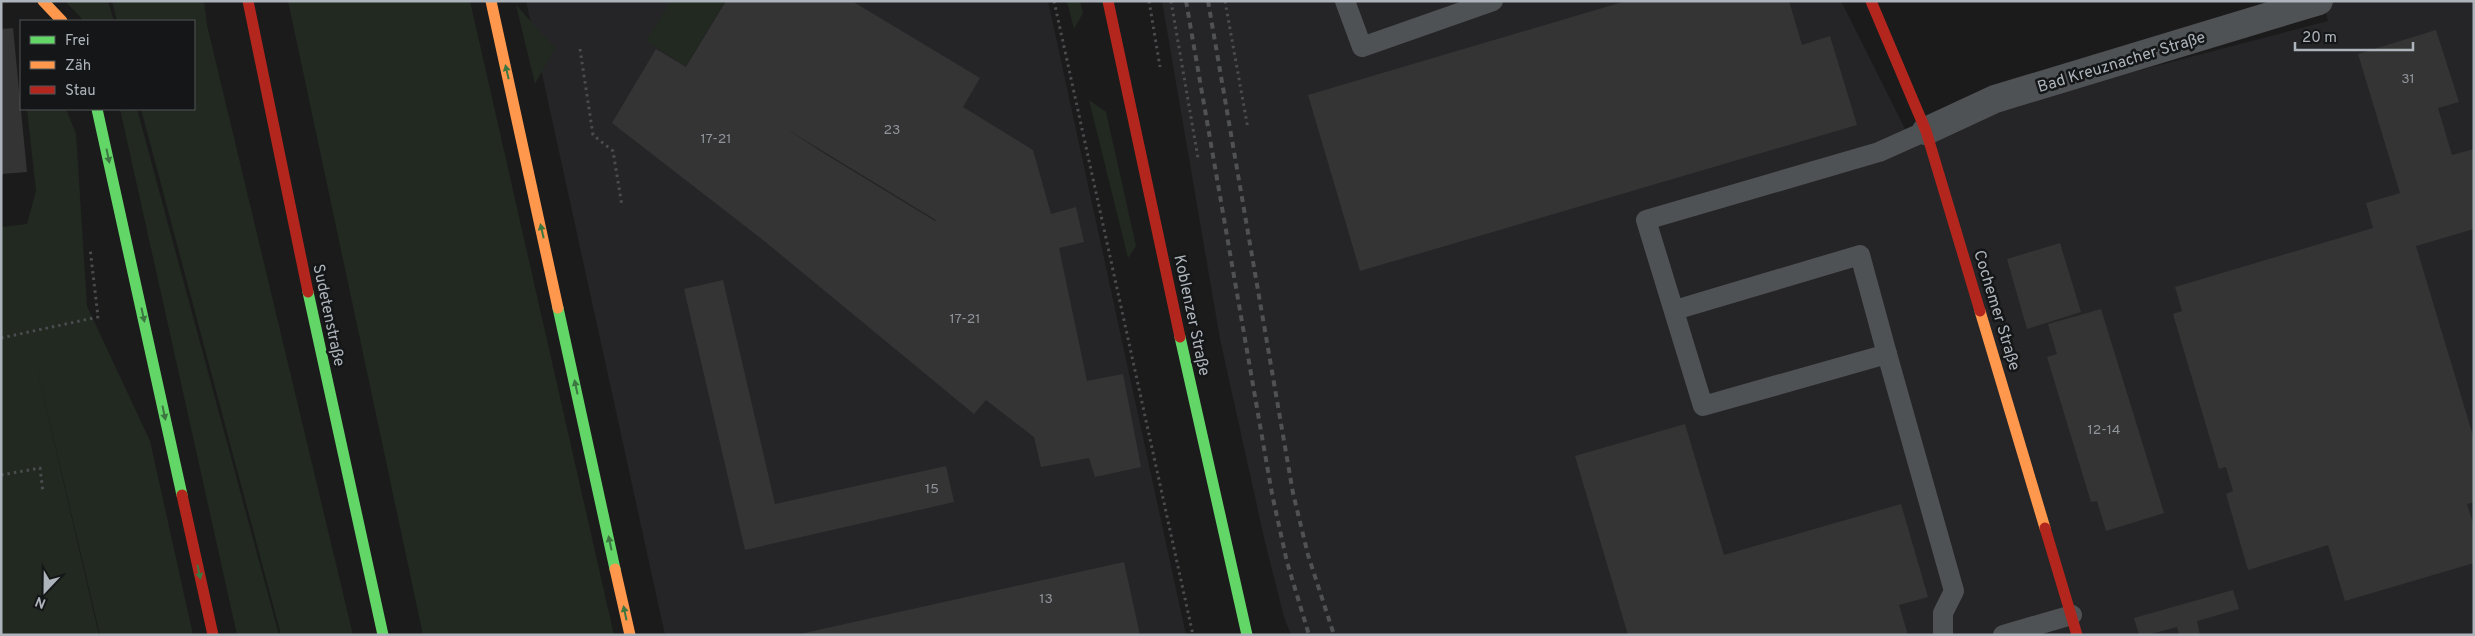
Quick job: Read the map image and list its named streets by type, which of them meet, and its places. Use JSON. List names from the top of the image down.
{
  "streets": {
    "main road": ["Cochemer Straße", "Sudetenstraße", "Koblenzer Straße"],
    "street": ["Bad Kreuznacher Straße"]
  },
  "crossings": [
    ["Bad Kreuznacher Straße", "Cochemer Straße"]
  ],
  "house_numbers": [
    "31",
    "23",
    "17-21",
    "17-21",
    "12-14",
    "15",
    "13"
  ],
  "legend": ["Frei", "Zäh", "Stau"],
  "scale_bar": "20 m",
  "north": "bottom"
}
